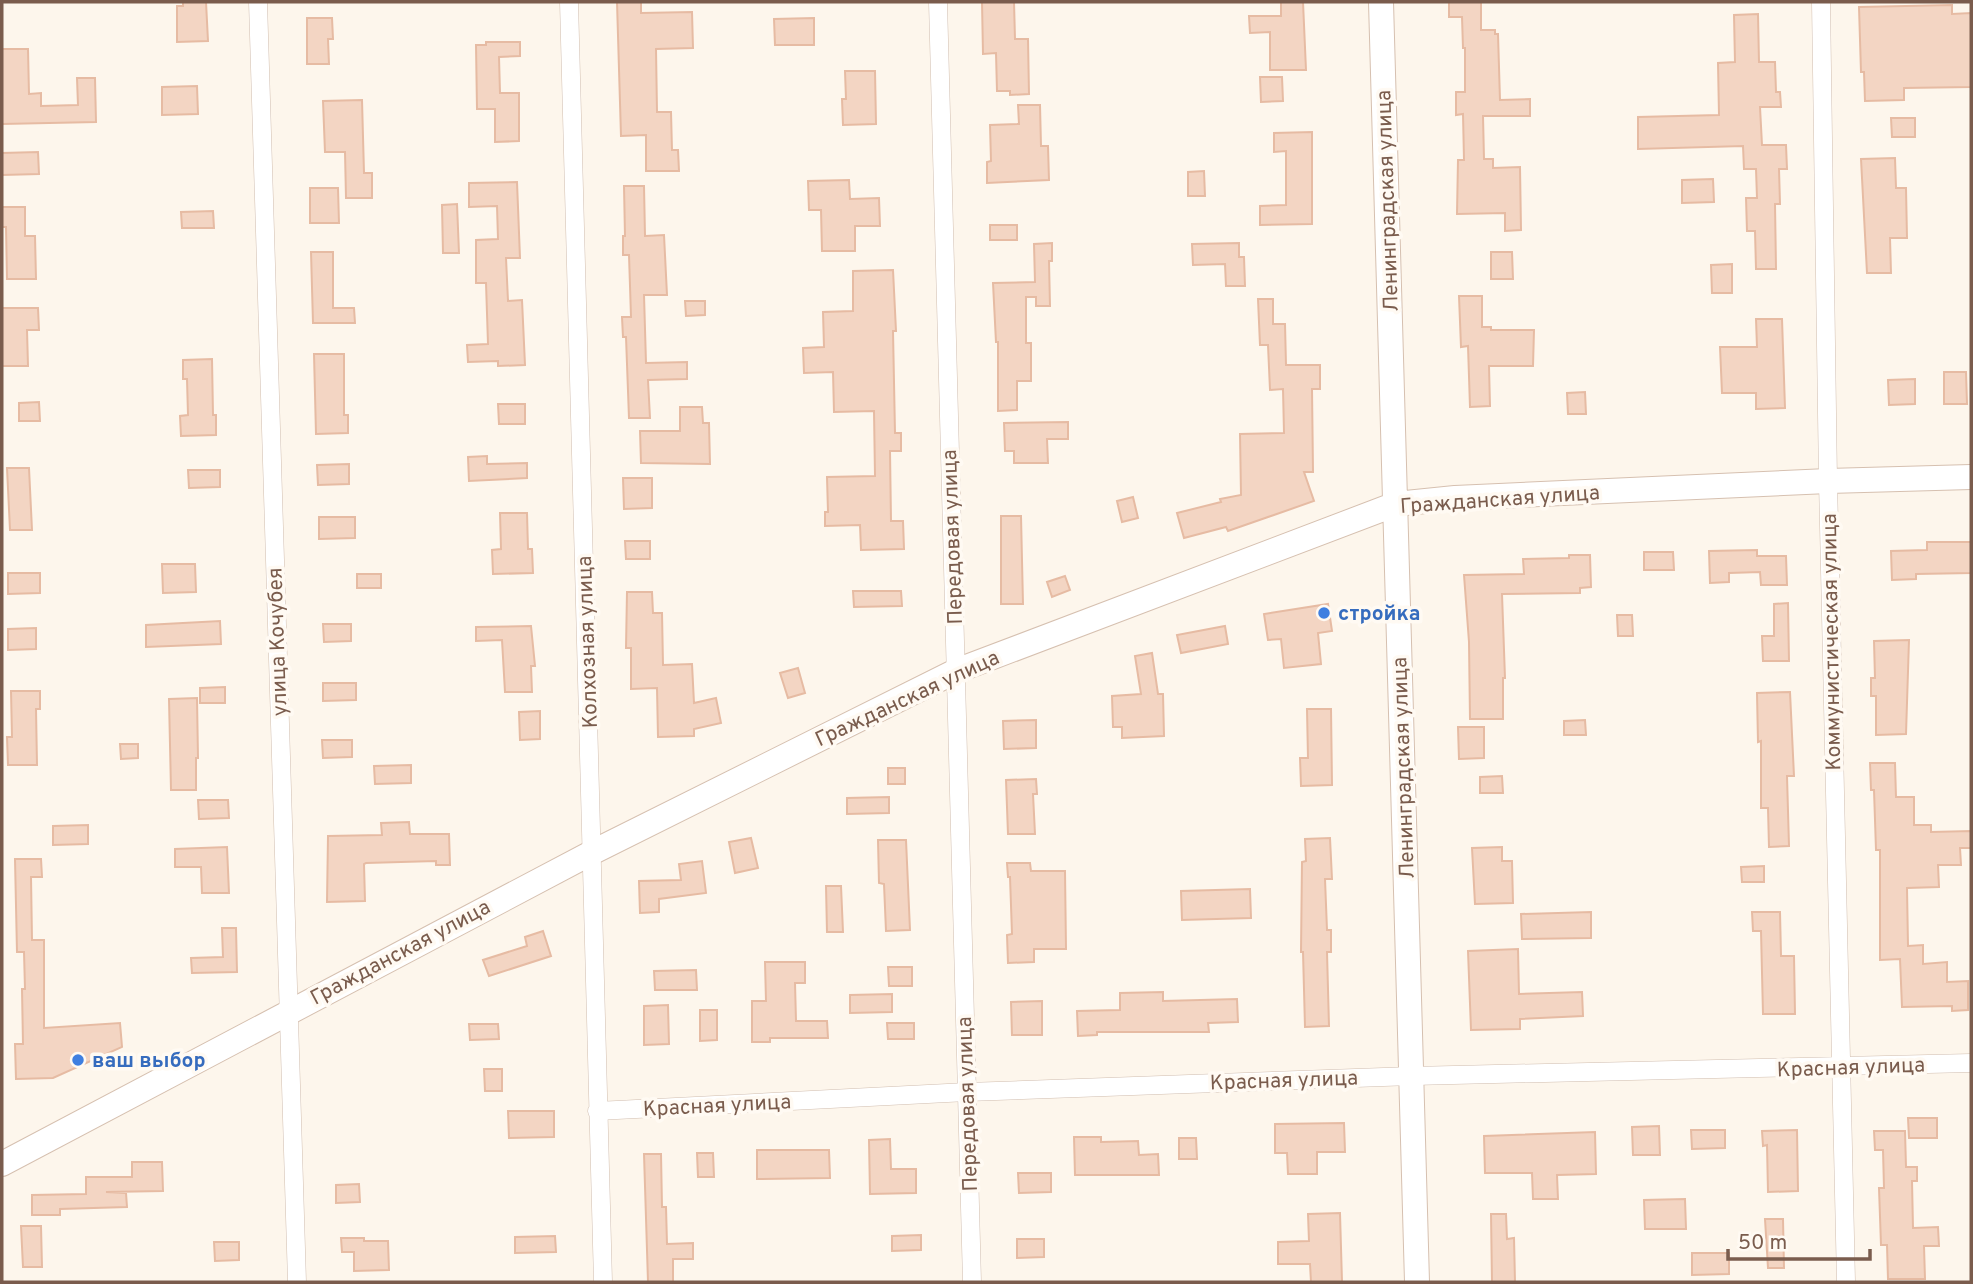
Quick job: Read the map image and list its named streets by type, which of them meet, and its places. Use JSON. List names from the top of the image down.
{
  "streets": {
    "main road": ["Ленинградская улица", "Гражданская улица"],
    "street": [
      "Передовая улица",
      "улица Кочубея",
      "Колхозная улица",
      "Коммунистическая улица",
      "Красная улица"
    ]
  },
  "crossings": [
    ["Ленинградская улица", "Гражданская улица"],
    ["Ленинградская улица", "Красная улица"],
    ["Гражданская улица", "Передовая улица"],
    ["Гражданская улица", "улица Кочубея"],
    ["Гражданская улица", "Колхозная улица"],
    ["Гражданская улица", "Коммунистическая улица"],
    ["Передовая улица", "Красная улица"],
    ["Колхозная улица", "Красная улица"],
    ["Коммунистическая улица", "Красная улица"]
  ],
  "places": ["стройка", "ваш выбор"],
  "scale_bar": "50 m"
}
